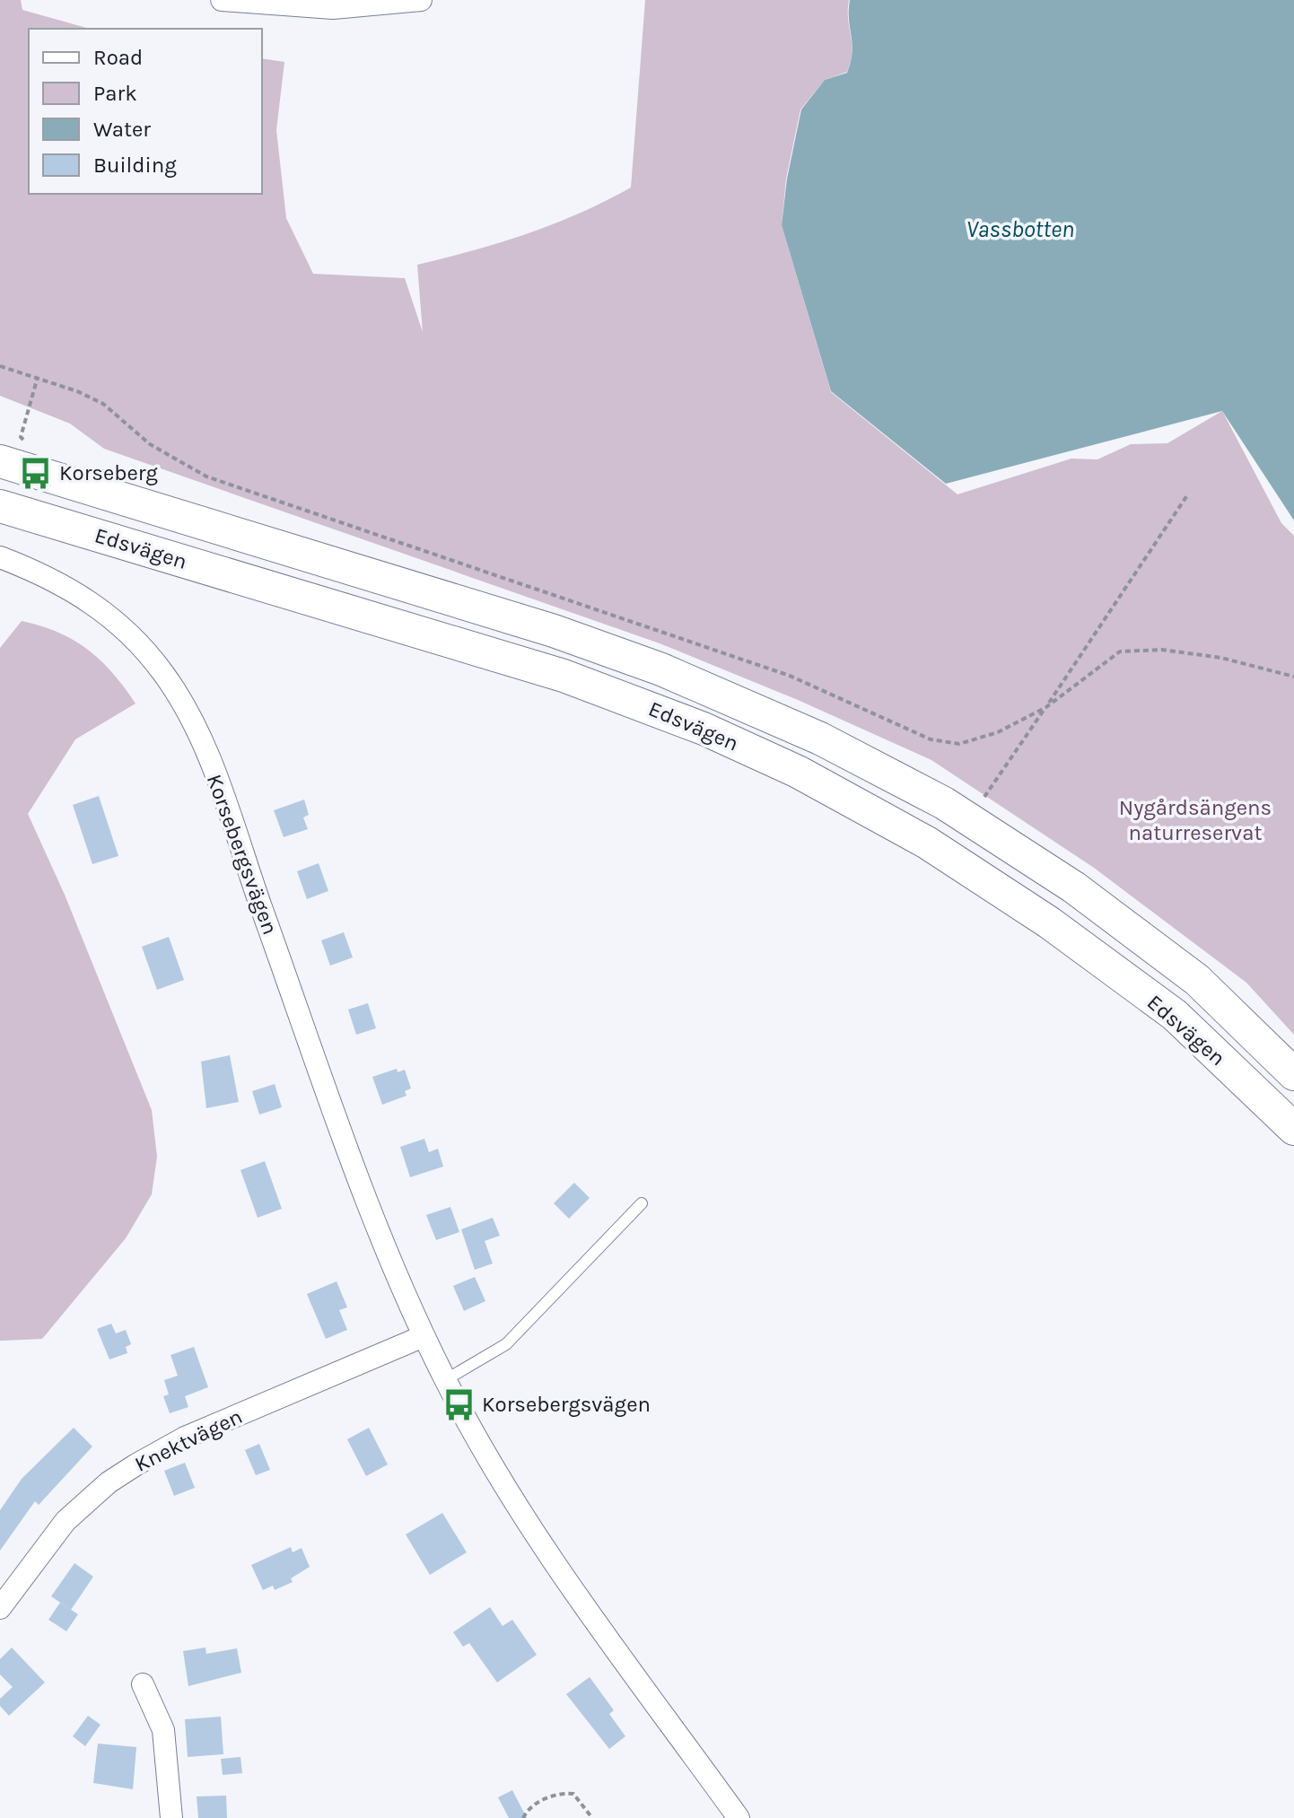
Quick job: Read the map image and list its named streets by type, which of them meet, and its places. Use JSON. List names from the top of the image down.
{
  "streets": {
    "main road": ["Edsvägen"],
    "street": ["Korsebergsvägen", "Knektvägen"]
  },
  "crossings": [
    ["Korsebergsvägen", "Knektvägen"]
  ],
  "water": ["Vassbotten"],
  "parks": ["Nygårdsängens naturreservat"],
  "places": {
    "bus stop": ["Korseberg", "Korsebergsvägen"]
  },
  "legend": [
    "Road",
    "Park",
    "Water",
    "Building"
  ]
}
